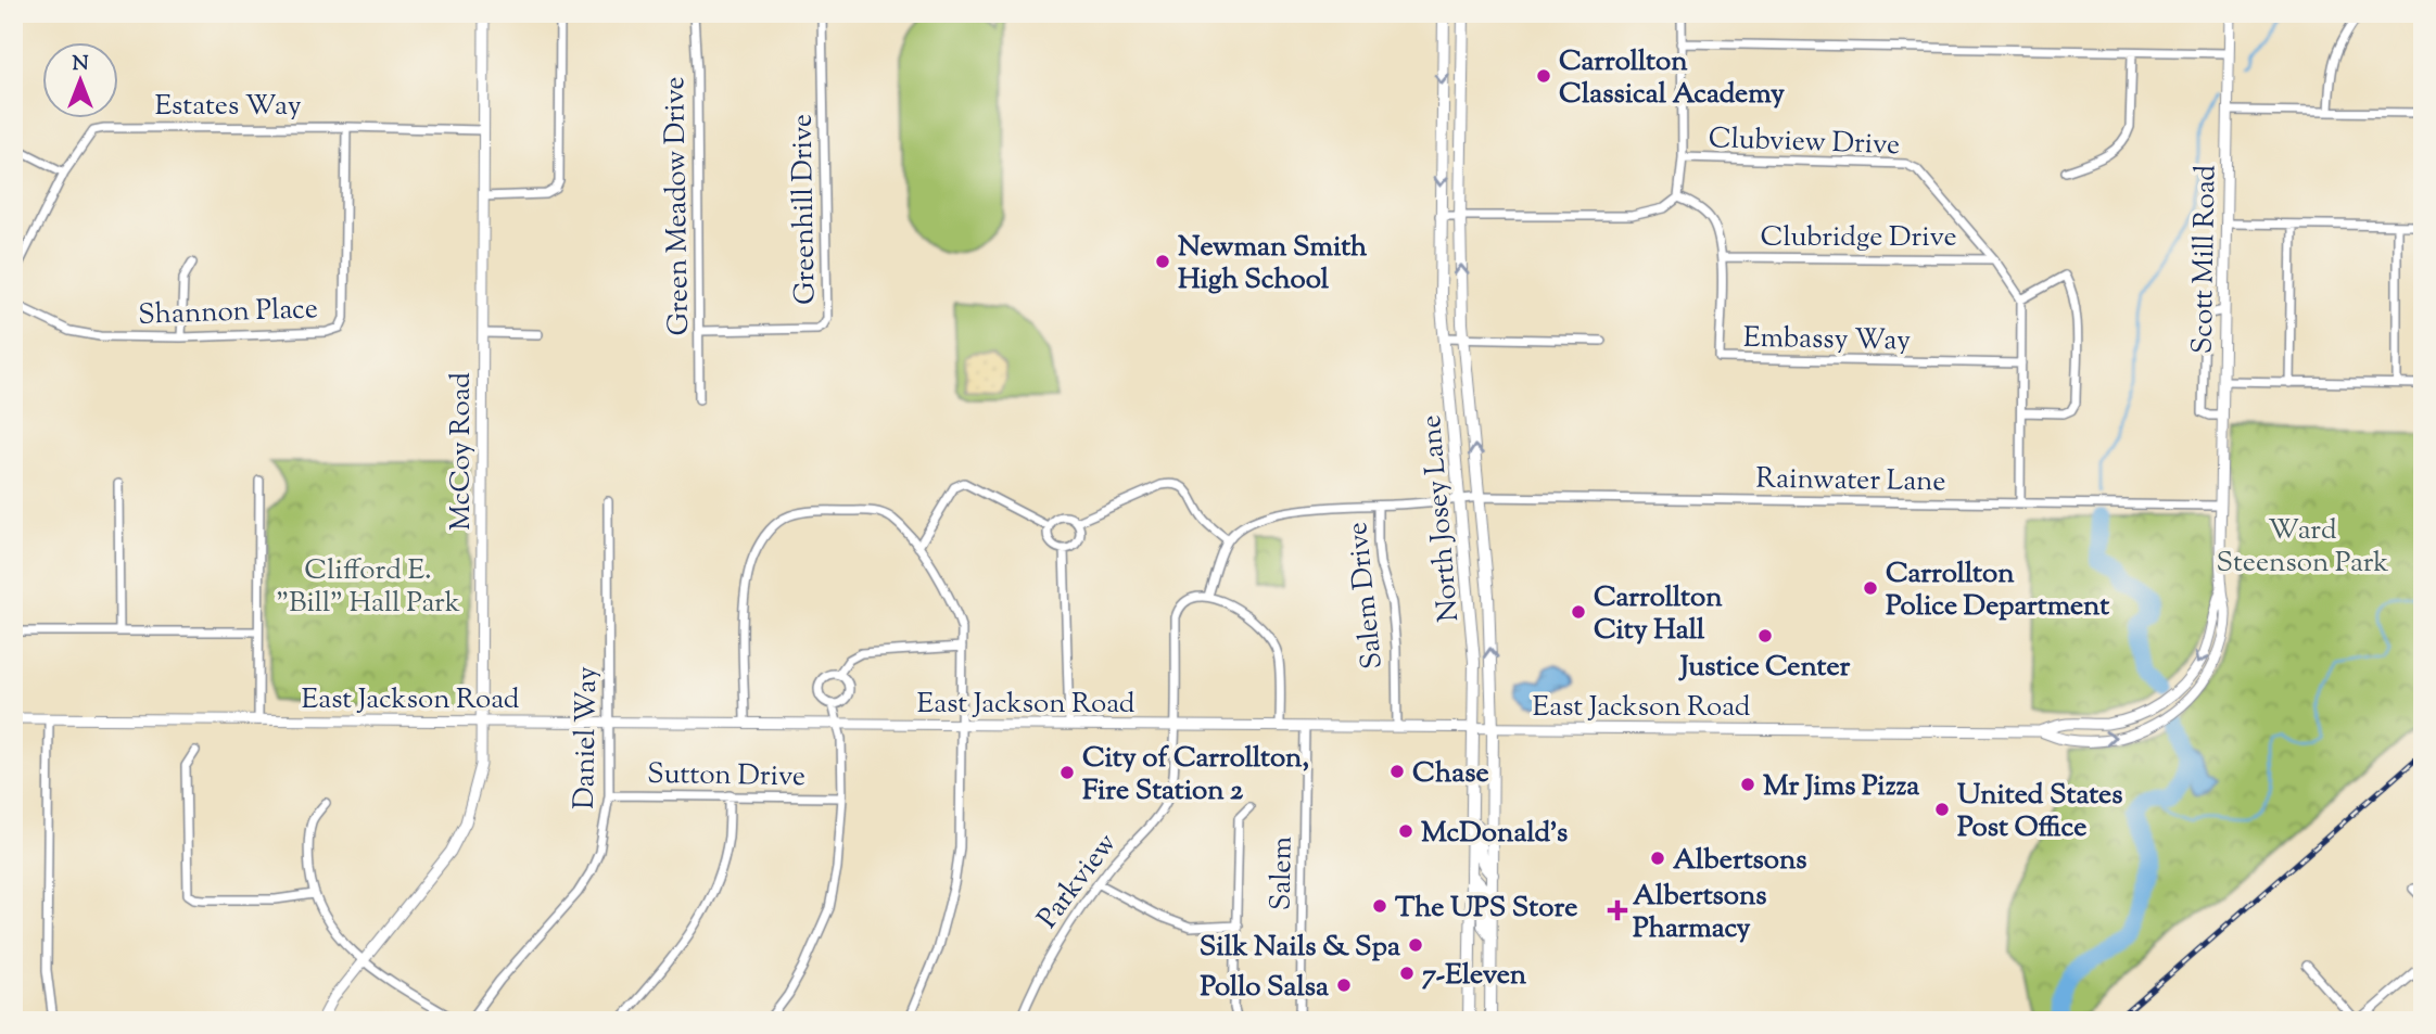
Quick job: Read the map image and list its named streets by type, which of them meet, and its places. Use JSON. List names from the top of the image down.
{
  "streets": {
    "main road": ["North Josey Lane"],
    "street": [
      "Estates Way",
      "Clubview Drive",
      "Green Meadow Drive",
      "Greenhill Drive",
      "Clubridge Drive",
      "Scott Mill Road",
      "Shannon Place",
      "Embassy Way",
      "McCoy Road",
      "Rainwater Lane",
      "Salem Drive",
      "East Jackson Road",
      "Daniel Way",
      "Sutton Drive",
      "Salem",
      "Parkview"
    ]
  },
  "crossings": [
    ["Estates Way", "Shannon Place"],
    ["Estates Way", "McCoy Road"],
    ["Clubview Drive", "Clubridge Drive"],
    ["Green Meadow Drive", "Greenhill Drive"],
    ["Clubridge Drive", "Embassy Way"],
    ["Scott Mill Road", "Rainwater Lane"],
    ["Scott Mill Road", "East Jackson Road"],
    ["McCoy Road", "East Jackson Road"],
    ["Rainwater Lane", "North Josey Lane"],
    ["Rainwater Lane", "Salem Drive"],
    ["Rainwater Lane", "East Jackson Road"],
    ["North Josey Lane", "East Jackson Road"],
    ["Salem Drive", "East Jackson Road"],
    ["East Jackson Road", "Daniel Way"],
    ["East Jackson Road", "Salem"],
    ["East Jackson Road", "Parkview"],
    ["Daniel Way", "Sutton Drive"]
  ],
  "parks": ["Ward Steenson Park", "Clifford E. \"Bill\" Hall Park"],
  "places": {
    "other": [
      "Carrollton Classical Academy",
      "Newman Smith High School",
      "Carrollton Police Department",
      "Carrollton City Hall",
      "Justice Center",
      "Chase",
      "City of Carrollton, Fire Station 2",
      "Mr Jims Pizza",
      "United States Post Office",
      "McDonald's",
      "Albertsons",
      "The UPS Store",
      "Silk Nails & Spa",
      "7-Eleven",
      "Pollo Salsa"
    ],
    "health": ["Albertsons Pharmacy"]
  },
  "north": "top"
}
